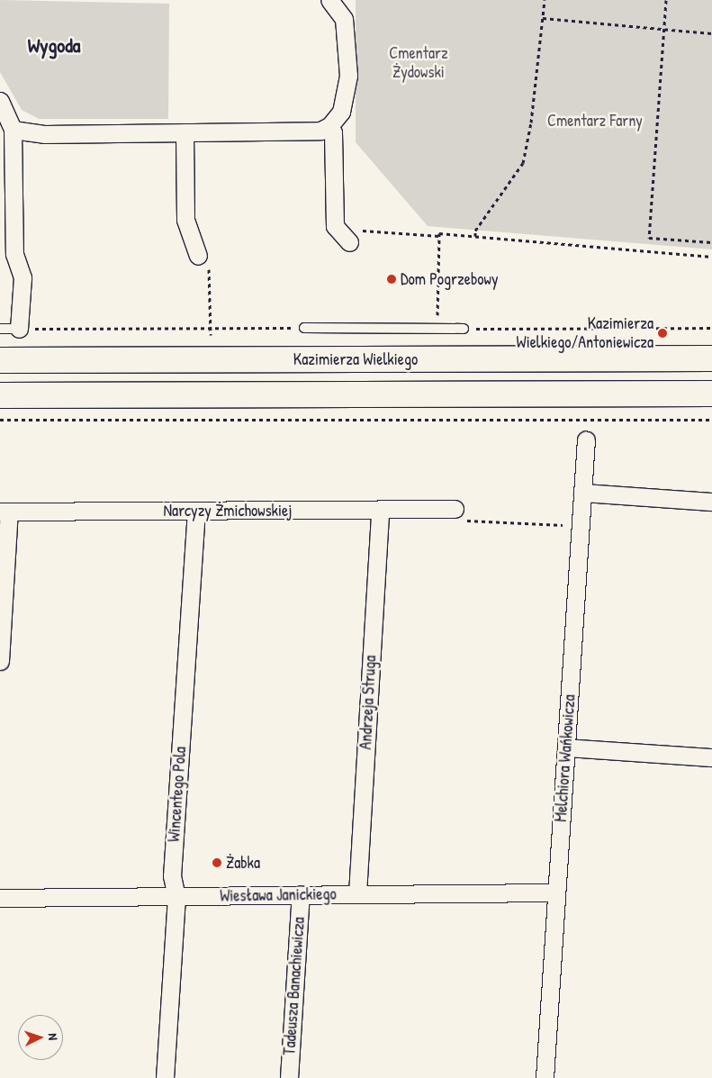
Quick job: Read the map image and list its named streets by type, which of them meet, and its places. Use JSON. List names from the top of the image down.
{
  "streets": {
    "main road": ["Kazimierza Wielkiego"],
    "street": [
      "Narcyzy Żmichowskiej",
      "Andrzeja Struga",
      "Melchiora Wańkowicza",
      "Wincentego Pola",
      "Wiesława Janickiego",
      "Tadeusza Banachiewicza"
    ]
  },
  "crossings": [
    ["Narcyzy Żmichowskiej", "Andrzeja Struga"],
    ["Narcyzy Żmichowskiej", "Wincentego Pola"],
    ["Andrzeja Struga", "Wiesława Janickiego"],
    ["Melchiora Wańkowicza", "Wiesława Janickiego"],
    ["Wincentego Pola", "Wiesława Janickiego"],
    ["Wiesława Janickiego", "Tadeusza Banachiewicza"]
  ],
  "districts": ["Wygoda"],
  "parks": ["Cmentarz Żydowski", "Cmentarz Farny"],
  "places": ["Dom Pogrzebowy", "Kazimierza Wielkiego/Antoniewicza", "Żabka"],
  "north": "right"
}
